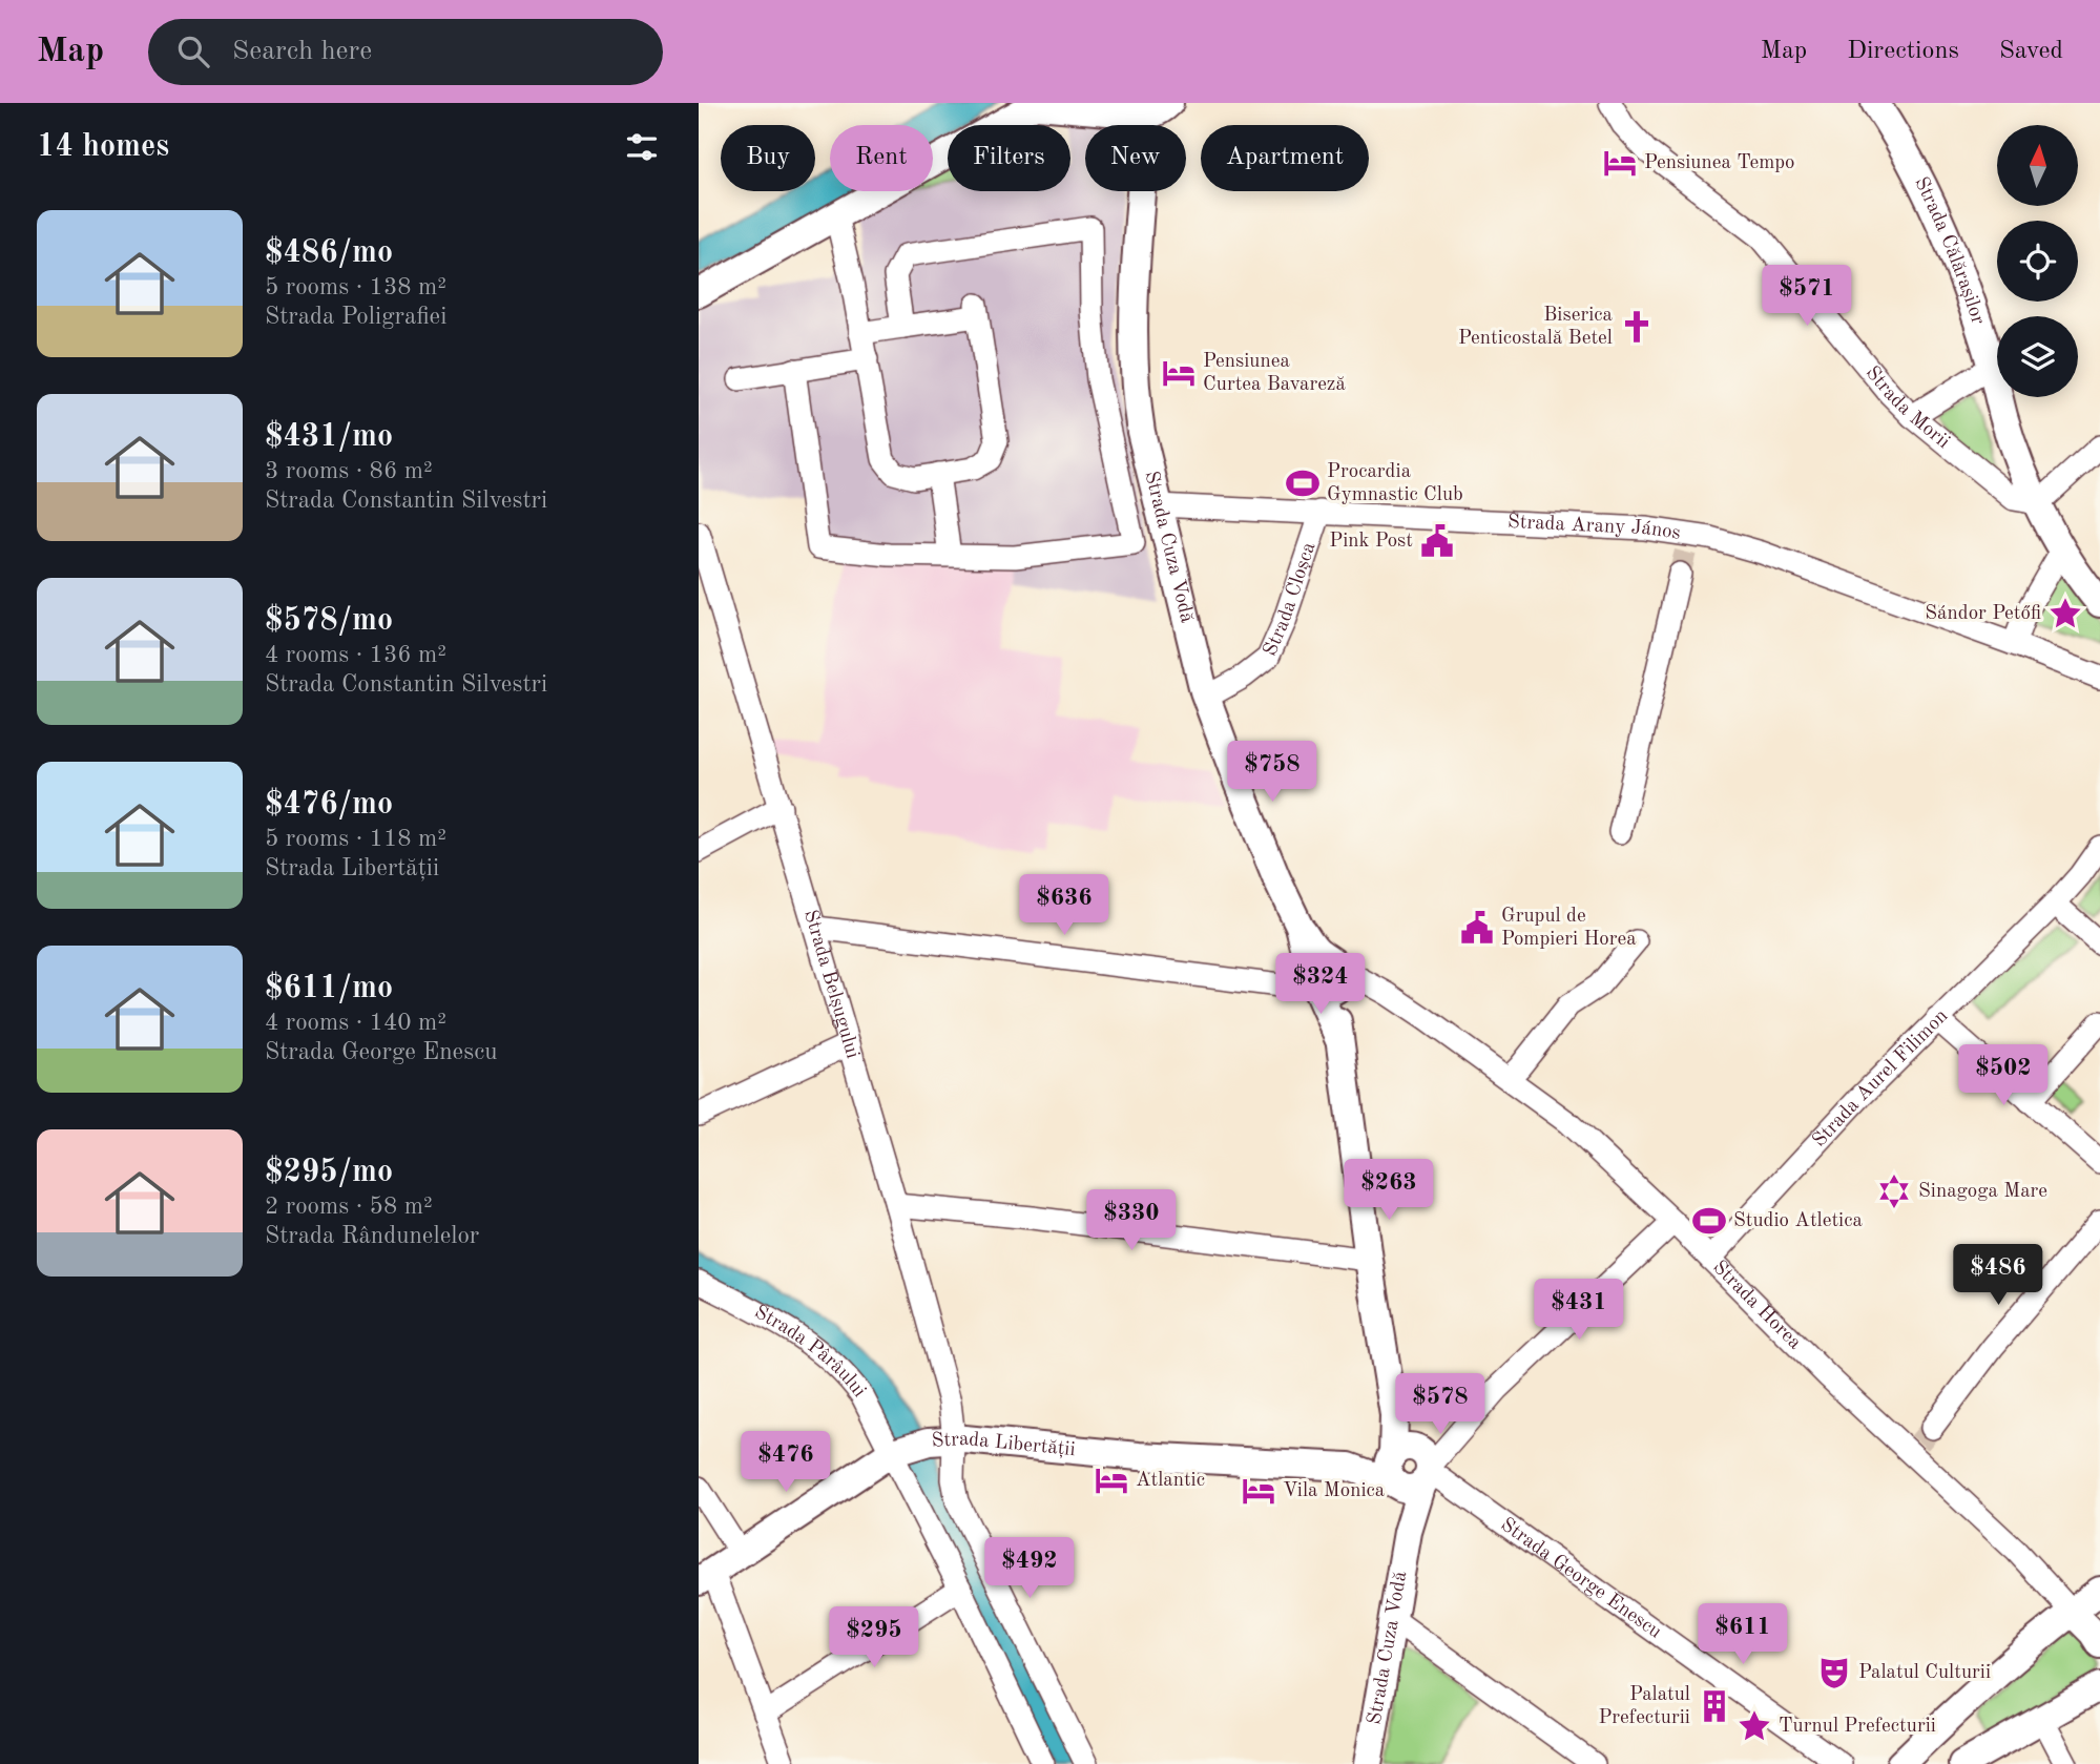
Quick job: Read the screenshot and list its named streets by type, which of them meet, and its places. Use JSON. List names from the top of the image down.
{
  "streets": {
    "main road": ["Strada Călărașilor", "Strada Cuza Vodă", "Strada Libertății"],
    "street": [
      "Strada Morii",
      "Strada Arany János",
      "Strada Cloșca",
      "Strada Belșugului",
      "Strada Aurel Filimon",
      "Strada Horea",
      "Strada Pârâului",
      "Strada George Enescu"
    ]
  },
  "crossings": [
    ["Strada Călărașilor", "Strada Morii"],
    ["Strada Arany János", "Strada Cuza Vodă"],
    ["Strada Arany János", "Strada Cloșca"],
    ["Strada Cuza Vodă", "Strada Cloșca"],
    ["Strada Cuza Vodă", "Strada Horea"],
    ["Strada Cuza Vodă", "Strada Libertății"],
    ["Strada Cuza Vodă", "Strada George Enescu"],
    ["Strada Belșugului", "Strada Libertății"],
    ["Strada Aurel Filimon", "Strada Horea"],
    ["Strada Pârâului", "Strada Libertății"],
    ["Strada Libertății", "Strada George Enescu"]
  ],
  "places": {
    "hotel": [
      "Pensiunea Tempo",
      "Pensiunea Curtea Bavareză",
      "Atlantic",
      "Vila Monica"
    ],
    "church": ["Biserica Penticostală Betel"],
    "sports": ["Procardia Gymnastic Club", "Studio Atletica"],
    "public building": ["Pink Post", "Grupul de Pompieri Horea"],
    "place": ["Sándor Petőfi", "Turnul Prefecturii"],
    "synagogue": ["Sinagoga Mare"],
    "theatre": ["Palatul Culturii"],
    "building": ["Palatul Prefecturii"]
  },
  "north": "top",
  "page": {
    "header": "Map",
    "search": "Search here",
    "nav": ["Map", "Directions", "Saved"],
    "heading": "14 homes",
    "chip": [
      "Buy",
      "Rent",
      "Filters",
      "New",
      "Apartment"
    ],
    "list": [
      {
        "name": "$486/mo",
        "note": "5 rooms · 138 m² · Strada Poligrafiei"
      },
      {
        "name": "$431/mo",
        "note": "3 rooms · 86 m² · Strada Constantin Silvestri"
      },
      {
        "name": "$578/mo",
        "note": "4 rooms · 136 m² · Strada Constantin Silvestri"
      },
      {
        "name": "$476/mo",
        "note": "5 rooms · 118 m² · Strada Libertății"
      },
      {
        "name": "$611/mo",
        "note": "4 rooms · 140 m² · Strada George Enescu"
      },
      {
        "name": "$295/mo",
        "note": "2 rooms · 58 m² · Strada Rândunelelor"
      }
    ],
    "price": [
      "$571",
      "$758",
      "$636",
      "$324",
      "$502",
      "$263",
      "$330",
      "$486",
      "$431",
      "$578",
      "$476",
      "$492",
      "$611",
      "$295"
    ]
  }
}
